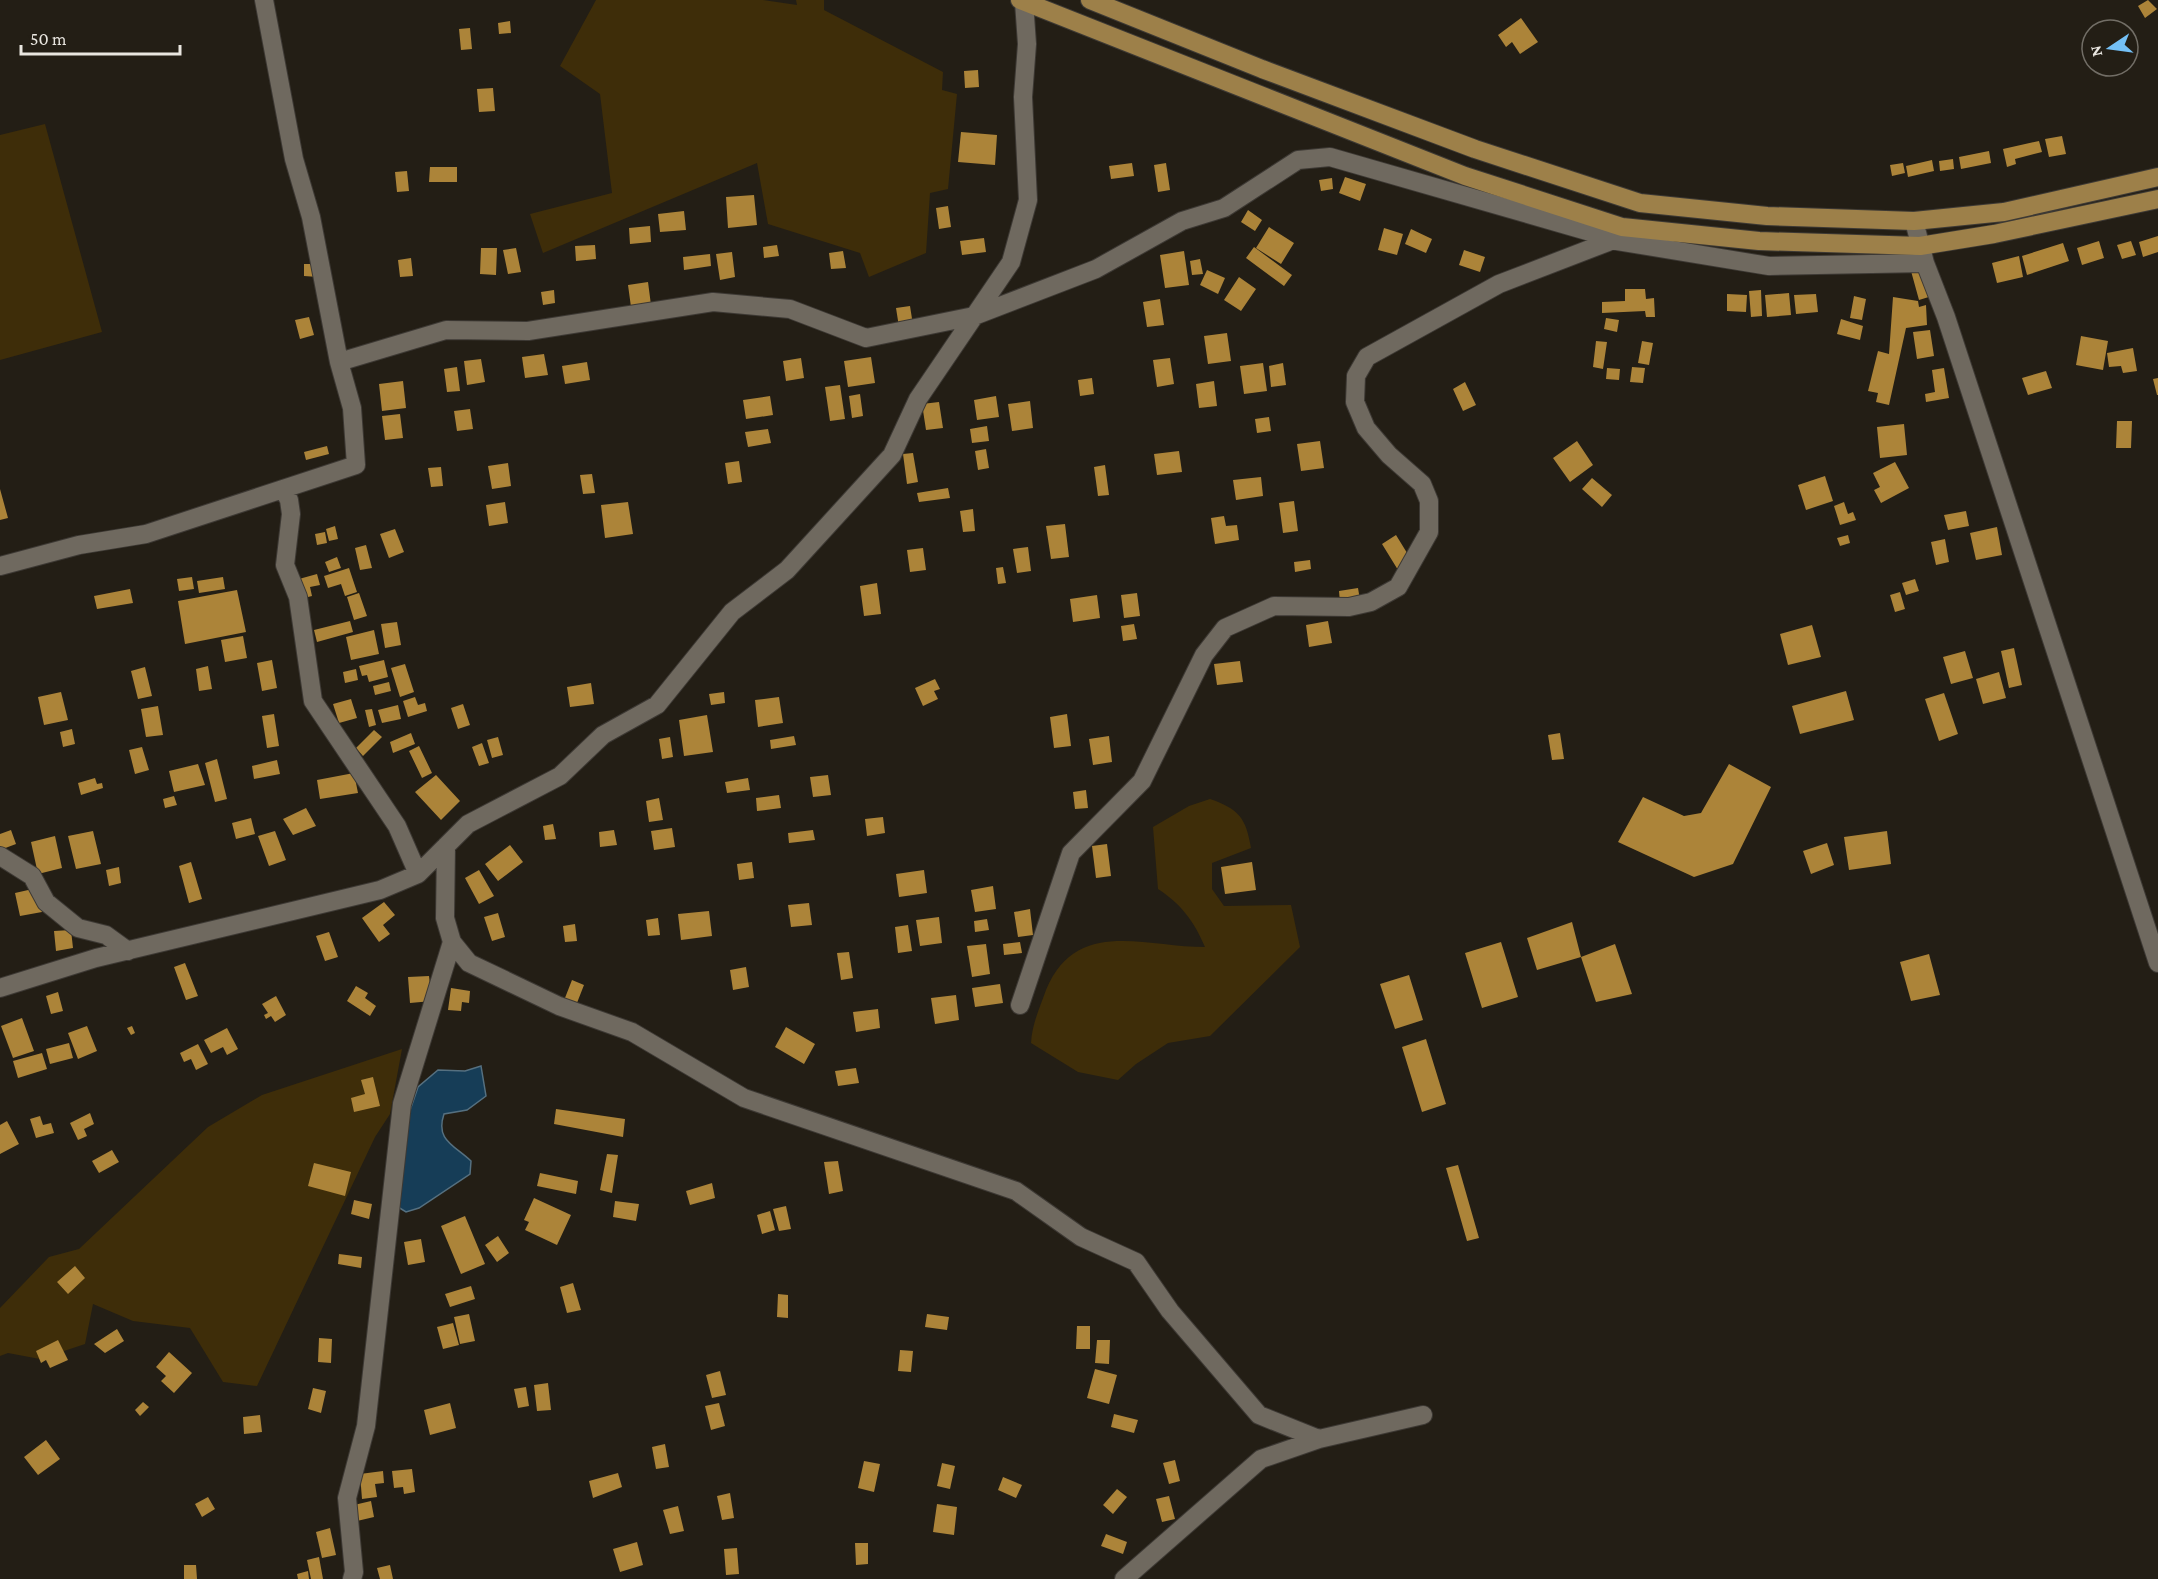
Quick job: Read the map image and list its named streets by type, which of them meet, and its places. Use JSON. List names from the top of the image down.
{
  "scale_bar": "50 m",
  "north": "left"
}
